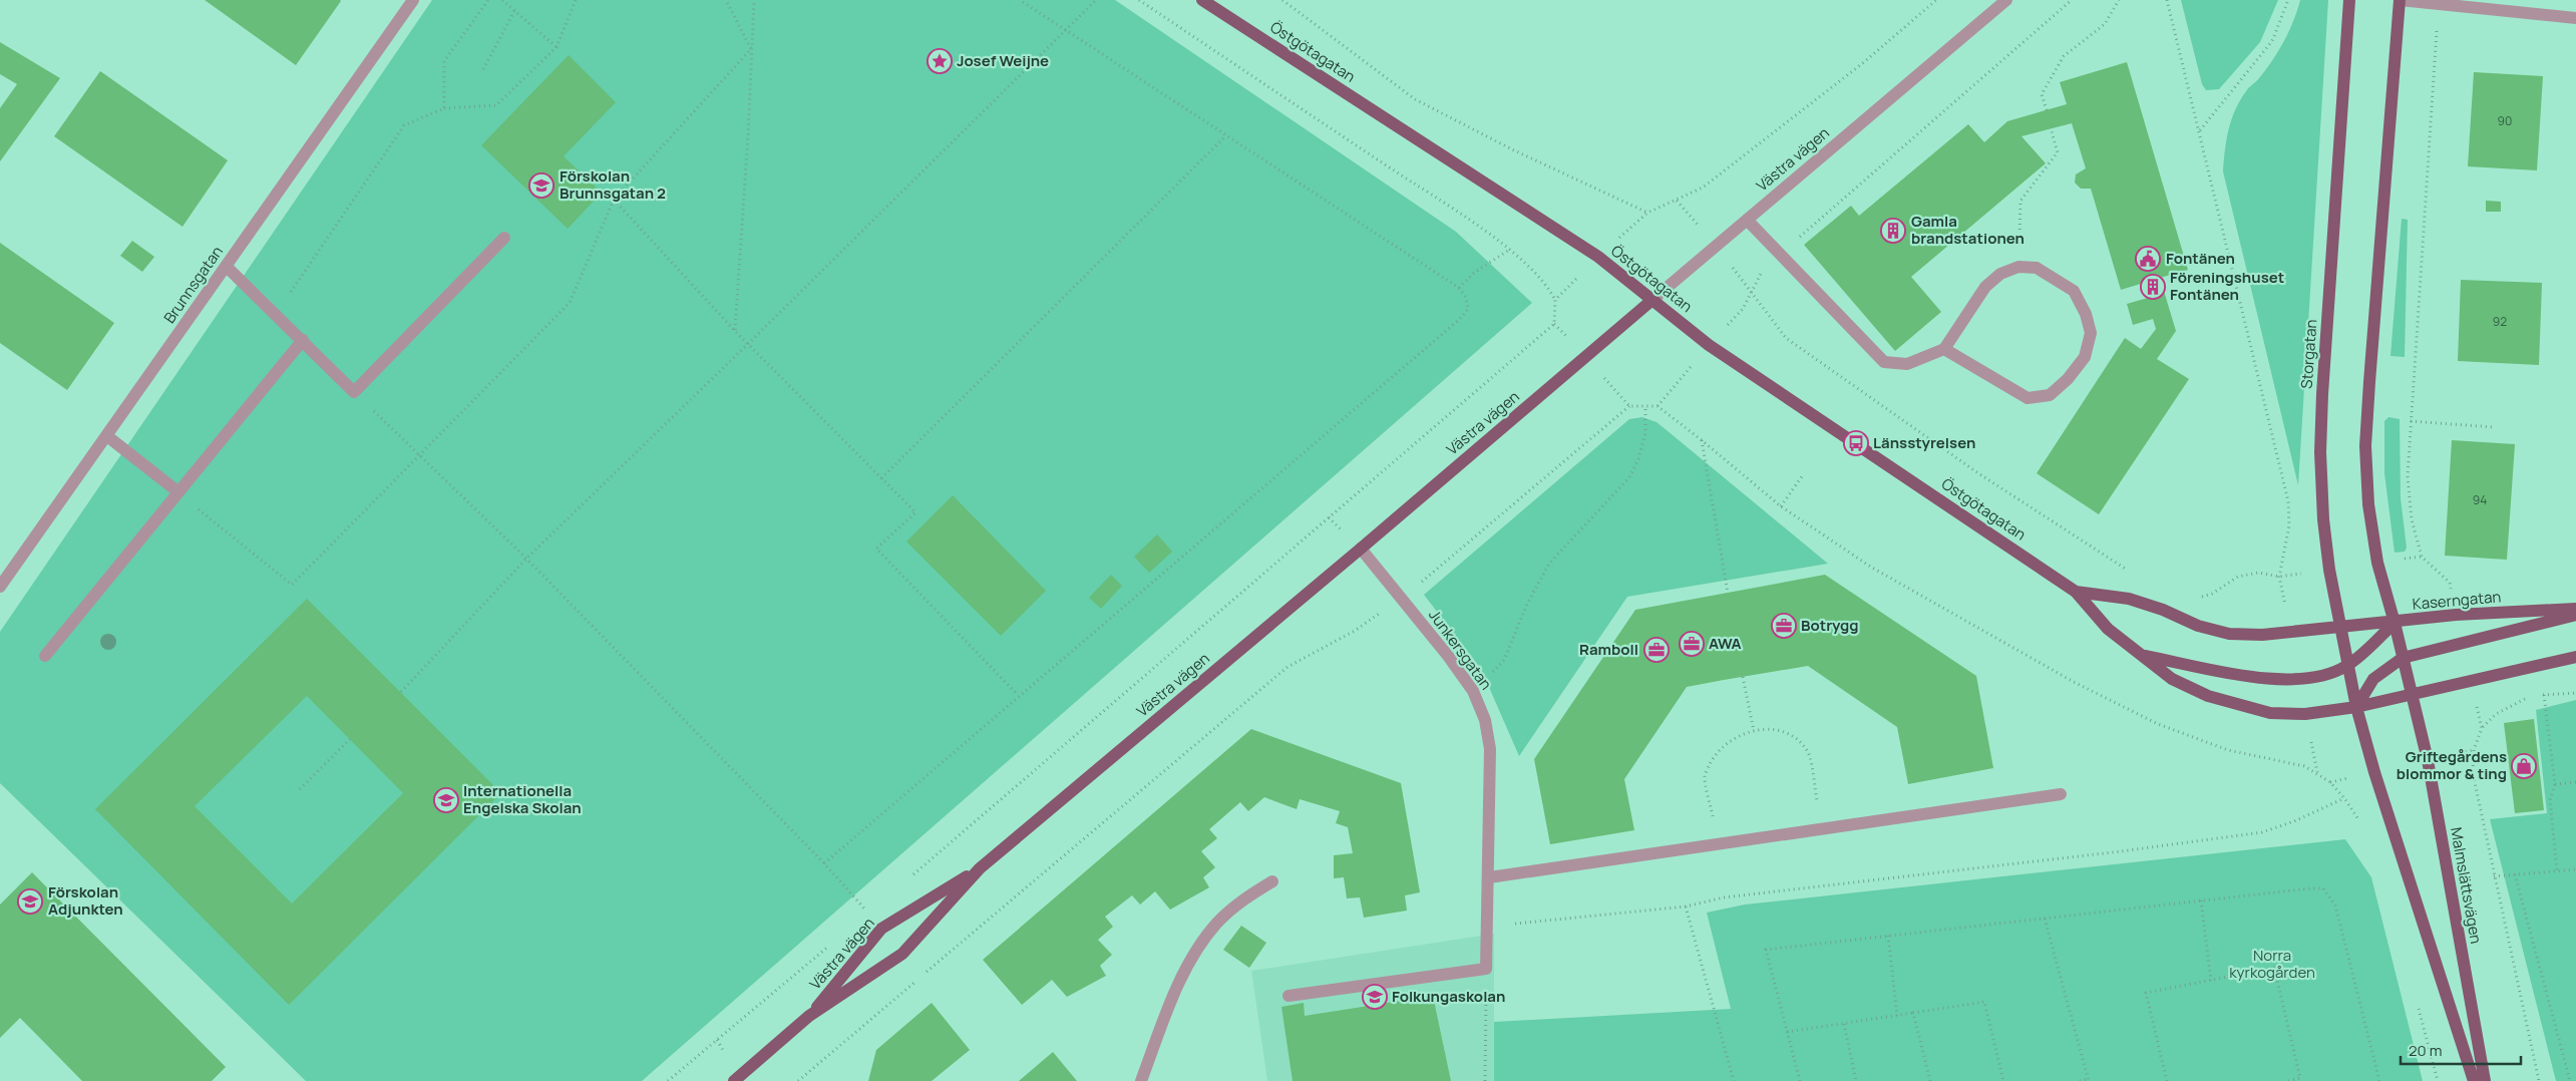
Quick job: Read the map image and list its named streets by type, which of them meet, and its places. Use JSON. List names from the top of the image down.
{
  "streets": {
    "main road": [
      "Östgötagatan",
      "Västra vägen",
      "Storgatan",
      "Kaserngatan",
      "Malmslättsvägen"
    ],
    "street": ["Brunnsgatan", "Junkersgatan"]
  },
  "crossings": [
    ["Östgötagatan", "Västra vägen"],
    ["Östgötagatan", "Storgatan"],
    ["Östgötagatan", "Kaserngatan"],
    ["Västra vägen", "Junkersgatan"],
    ["Storgatan", "Kaserngatan"]
  ],
  "parks": ["Norra kyrkogården"],
  "places": {
    "place": ["Josef Weijne"],
    "school or university": [
      "Förskolan Brunnsgatan 2",
      "Internationella Engelska Skolan",
      "Förskolan Adjunkten",
      "Folkungaskolan"
    ],
    "building": ["Gamla brandstationen", "Föreningshuset Fontänen"],
    "public building": ["Fontänen"],
    "bus stop": ["Länsstyrelsen"],
    "office": ["Botrygg", "AWA", "Ramboll"],
    "shop": ["Griftegårdens blommor & ting"]
  },
  "house_numbers": ["90", "92", "94"],
  "scale_bar": "20 m"
}
